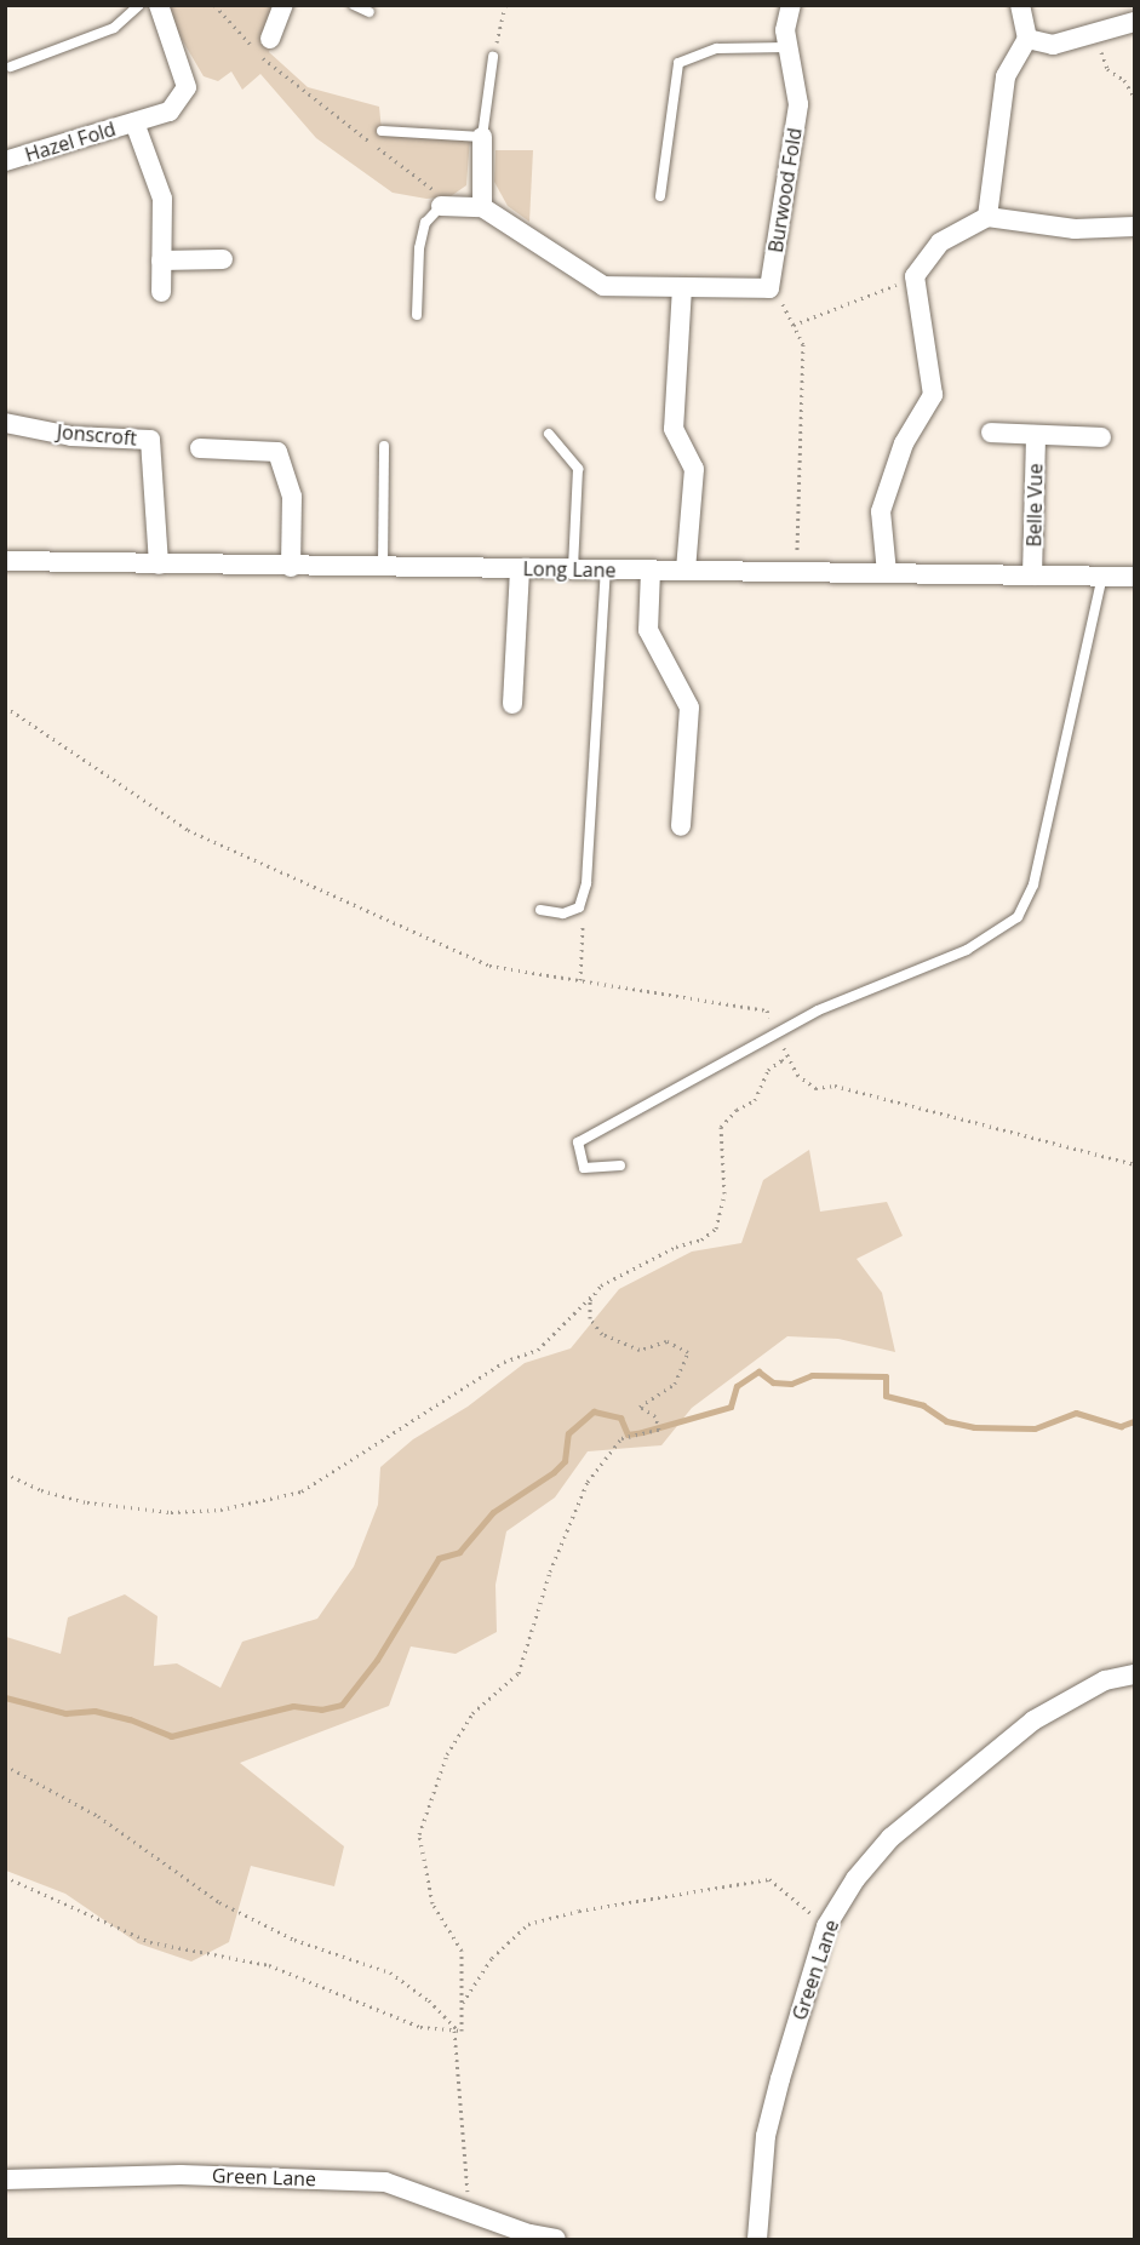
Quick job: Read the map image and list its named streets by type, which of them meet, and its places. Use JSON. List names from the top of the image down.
{
  "streets": {
    "street": [
      "Hazel Fold",
      "Burwood Fold",
      "Jonscroft",
      "Belle Vue",
      "Long Lane",
      "Green Lane"
    ]
  },
  "crossings": [
    ["Jonscroft", "Long Lane"],
    ["Belle Vue", "Long Lane"]
  ]
}
